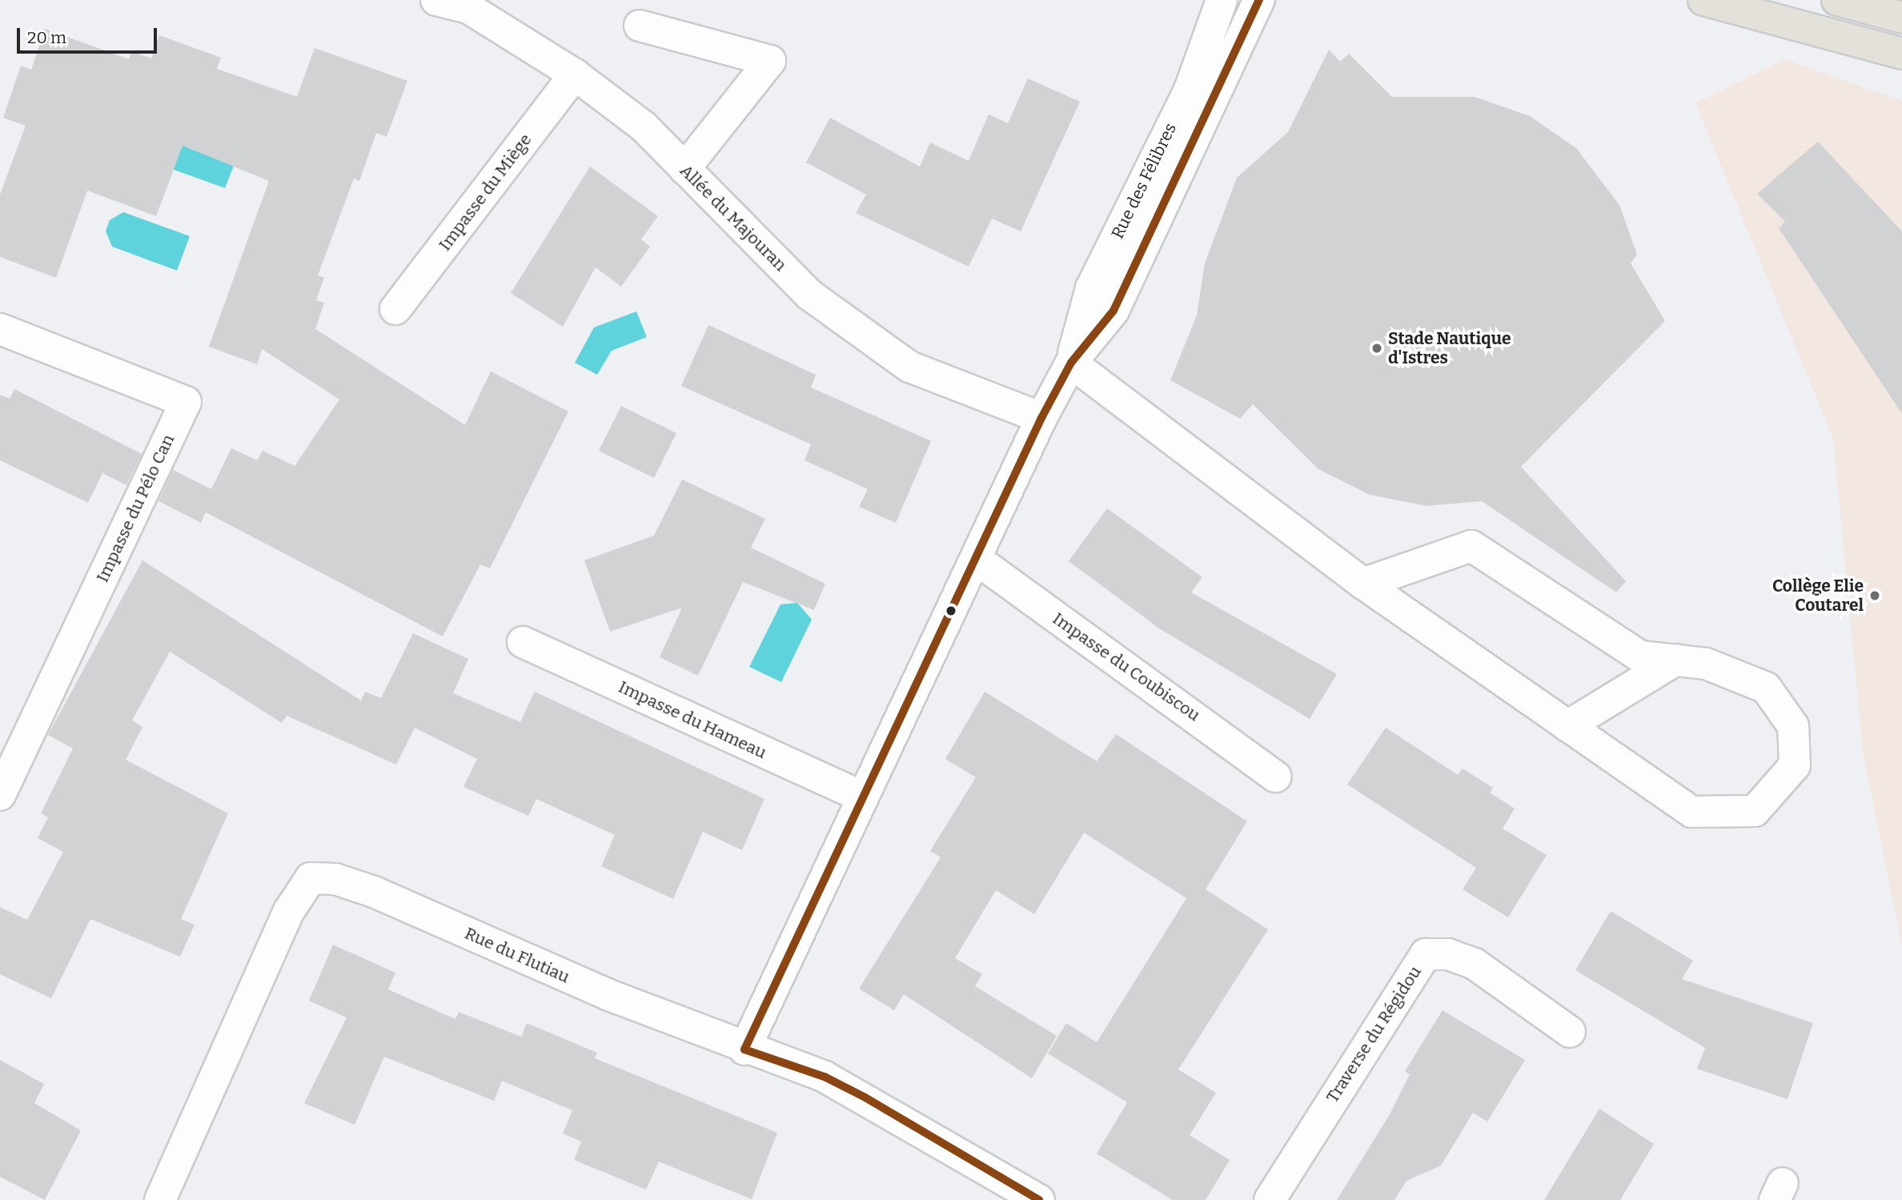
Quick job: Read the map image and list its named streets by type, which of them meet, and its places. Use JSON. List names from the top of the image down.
{
  "streets": {
    "street": [
      "Rue des Félibres",
      "Impasse du Miège",
      "Allée du Majouran",
      "Impasse du Pélo Can",
      "Impasse du Coubiscou",
      "Impasse du Hameau",
      "Rue du Flutiau",
      "Traverse du Régidou"
    ]
  },
  "crossings": [
    ["Rue des Félibres", "Allée du Majouran"],
    ["Rue des Félibres", "Impasse du Coubiscou"],
    ["Rue des Félibres", "Impasse du Hameau"],
    ["Rue des Félibres", "Rue du Flutiau"],
    ["Impasse du Miège", "Allée du Majouran"]
  ],
  "places": ["Stade Nautique d'Istres", "Collège Elie Coutarel"],
  "scale_bar": "20 m"
}
